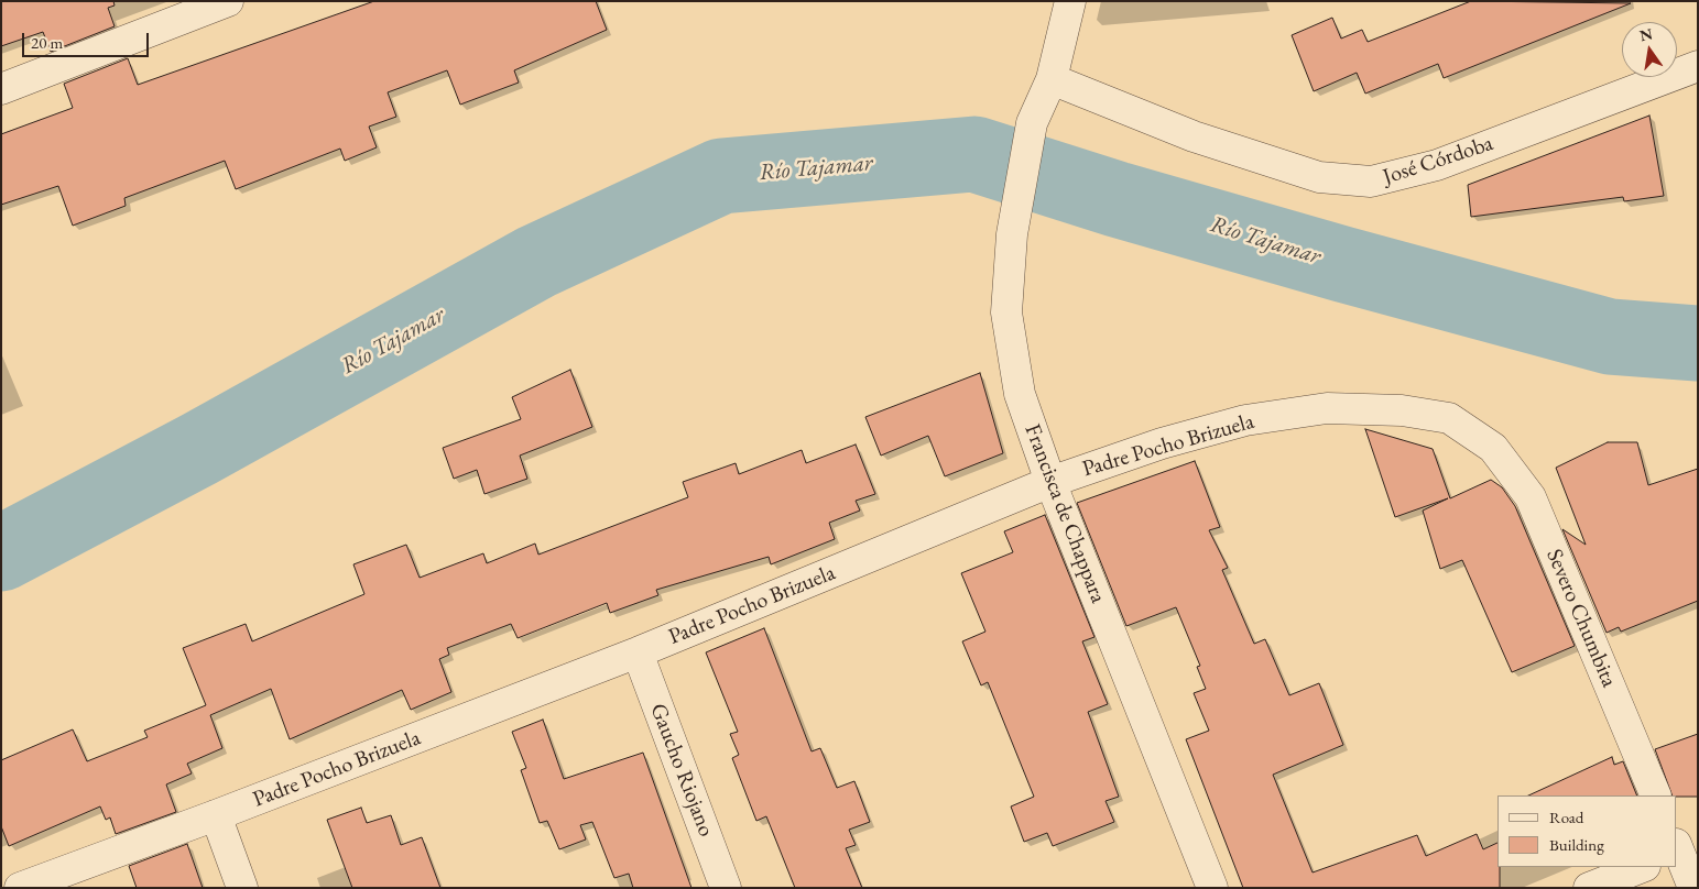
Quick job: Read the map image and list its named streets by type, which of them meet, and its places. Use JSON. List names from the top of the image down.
{
  "streets": {
    "street": [
      "José Córdoba",
      "Padre Pocho Brizuela",
      "Francisca de Chappara",
      "Severo Chumbita",
      "Gaucho Riojano"
    ]
  },
  "crossings": [
    ["José Córdoba", "Francisca de Chappara"],
    ["Padre Pocho Brizuela", "Francisca de Chappara"],
    ["Padre Pocho Brizuela", "Severo Chumbita"],
    ["Padre Pocho Brizuela", "Gaucho Riojano"]
  ],
  "water": ["Río Tajamar"],
  "legend": ["Road", "Building"],
  "scale_bar": "20 m",
  "north": "top"
}
